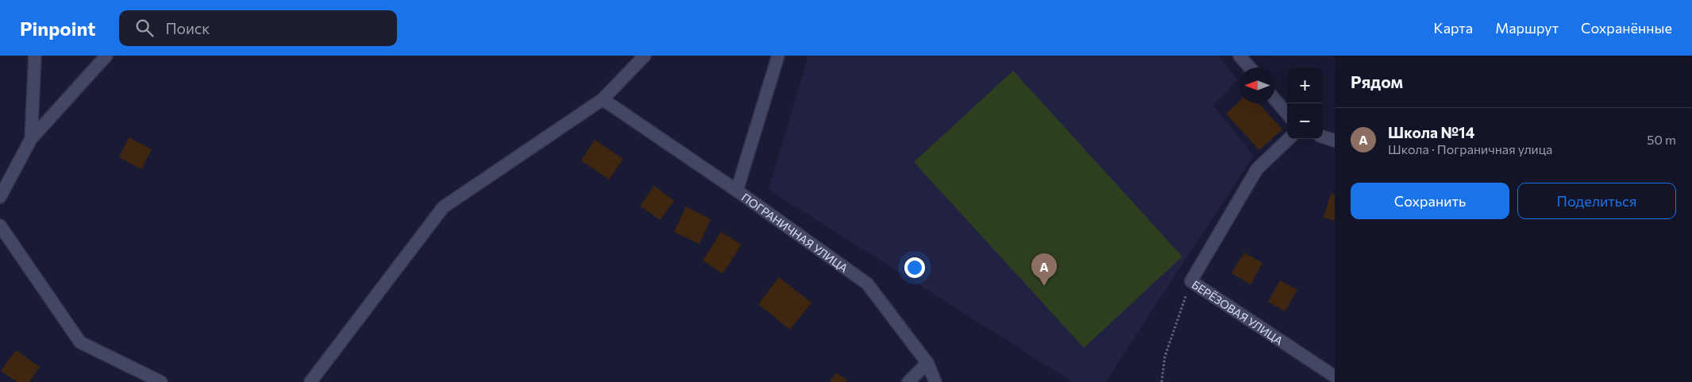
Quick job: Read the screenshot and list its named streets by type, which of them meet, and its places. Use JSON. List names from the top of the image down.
{
  "streets": {
    "street": ["ПОГРАНИЧНАЯ УЛИЦА", "БЕРЁЗОВАЯ УЛИЦА"]
  },
  "north": "left",
  "page": {
    "header": "Pinpoint",
    "search": "Поиск",
    "nav": ["Карта", "Маршрут", "Сохранённые"],
    "heading": "Рядом",
    "map_buttons": ["+", "−"],
    "list": [
      {
        "mark": "A",
        "name": "Школа №14",
        "note": "Школа · Пограничная улица",
        "value": "50 m"
      }
    ],
    "buttons": ["Сохранить", "Поделиться"],
    "pins": "A"
  }
}
